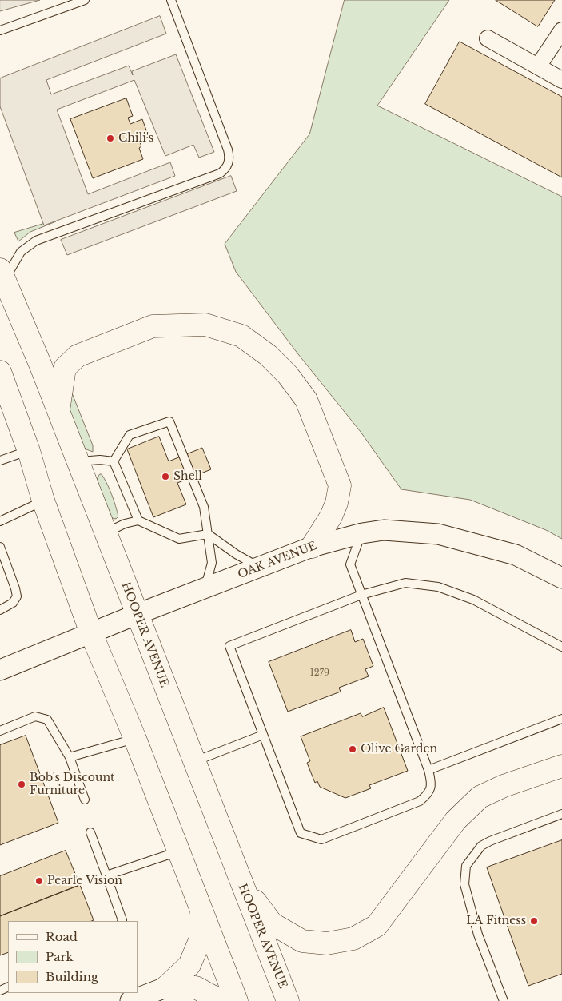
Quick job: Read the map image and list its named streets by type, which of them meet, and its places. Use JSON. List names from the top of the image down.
{
  "streets": {
    "main road": ["HOOPER AVENUE"],
    "street": ["OAK AVENUE"]
  },
  "crossings": [
    ["OAK AVENUE", "HOOPER AVENUE"]
  ],
  "places": [
    "Chili's",
    "Shell",
    "Olive Garden",
    "Bob's Discount Furniture",
    "Pearle Vision",
    "LA Fitness"
  ],
  "house_numbers": ["1279"],
  "legend": ["Road", "Park", "Building"]
}
